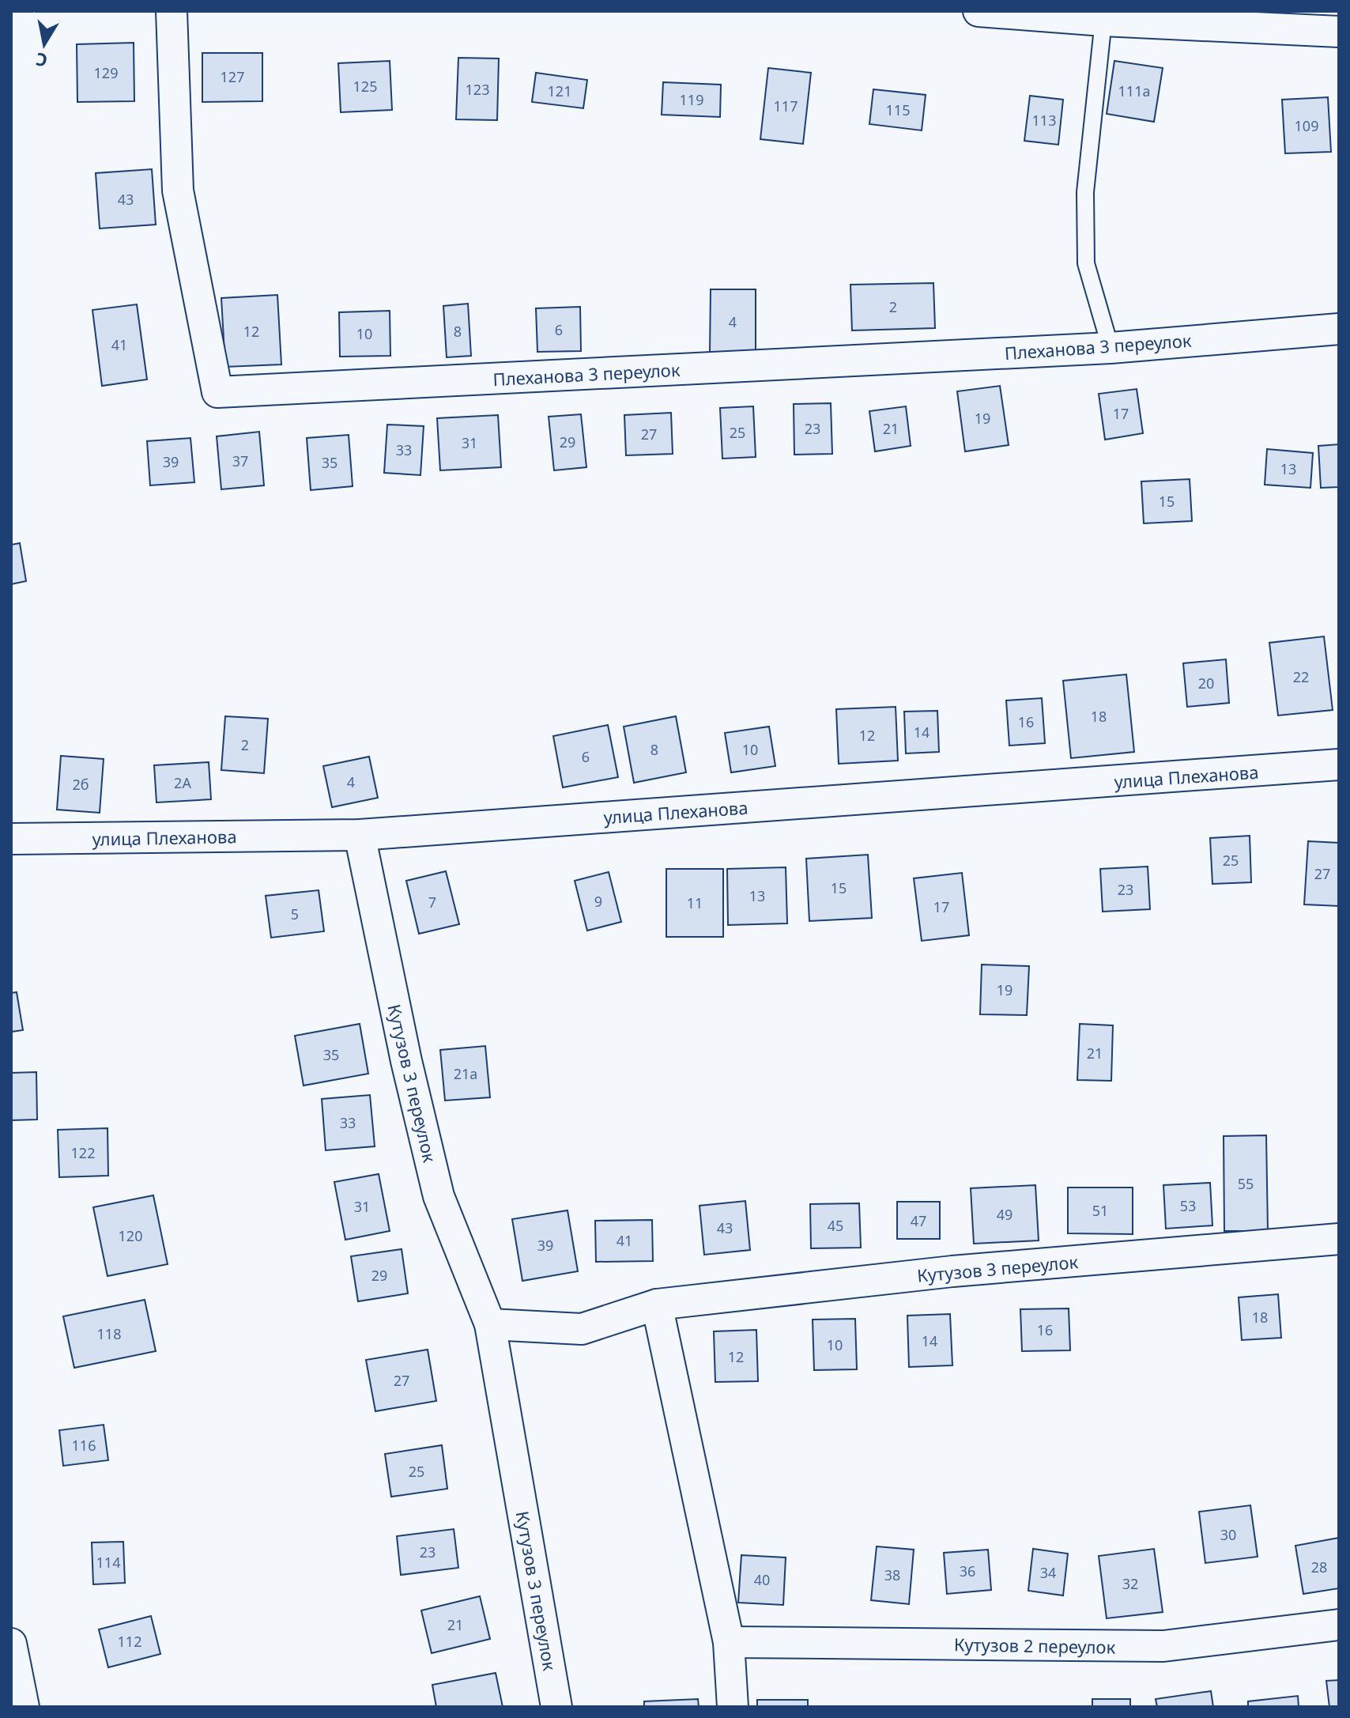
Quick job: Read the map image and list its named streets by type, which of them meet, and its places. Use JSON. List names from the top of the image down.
{
  "streets": {
    "street": [
      "Плеханова 3 переулок",
      "улица Плеханова",
      "Кутузов 3 переулок",
      "Кутузов 2 переулок"
    ]
  },
  "crossings": [
    ["улица Плеханова", "Кутузов 3 переулок"]
  ],
  "house_numbers": [
    "129",
    "127",
    "125",
    "123",
    "121",
    "111а",
    "119",
    "117",
    "115",
    "113",
    "109",
    "43",
    "2",
    "4",
    "6",
    "12",
    "8",
    "10",
    "41",
    "17",
    "19",
    "23",
    "21",
    "25",
    "27",
    "29",
    "31",
    "33",
    "37",
    "39",
    "35",
    "13",
    "15",
    "22",
    "20",
    "18",
    "16",
    "14",
    "12",
    "2",
    "8",
    "10",
    "6",
    "4",
    "2А",
    "2б",
    "25",
    "27",
    "15",
    "23",
    "13",
    "9",
    "7",
    "11",
    "17",
    "5",
    "19",
    "21",
    "35",
    "21а",
    "33",
    "122",
    "55",
    "53",
    "31",
    "51",
    "49",
    "47",
    "45",
    "43",
    "120",
    "41",
    "39",
    "29",
    "18",
    "16",
    "118",
    "14",
    "10",
    "12",
    "27",
    "116",
    "25",
    "30",
    "23",
    "114",
    "28",
    "36",
    "34",
    "38",
    "40",
    "32",
    "21",
    "112"
  ],
  "north": "bottom"
}
